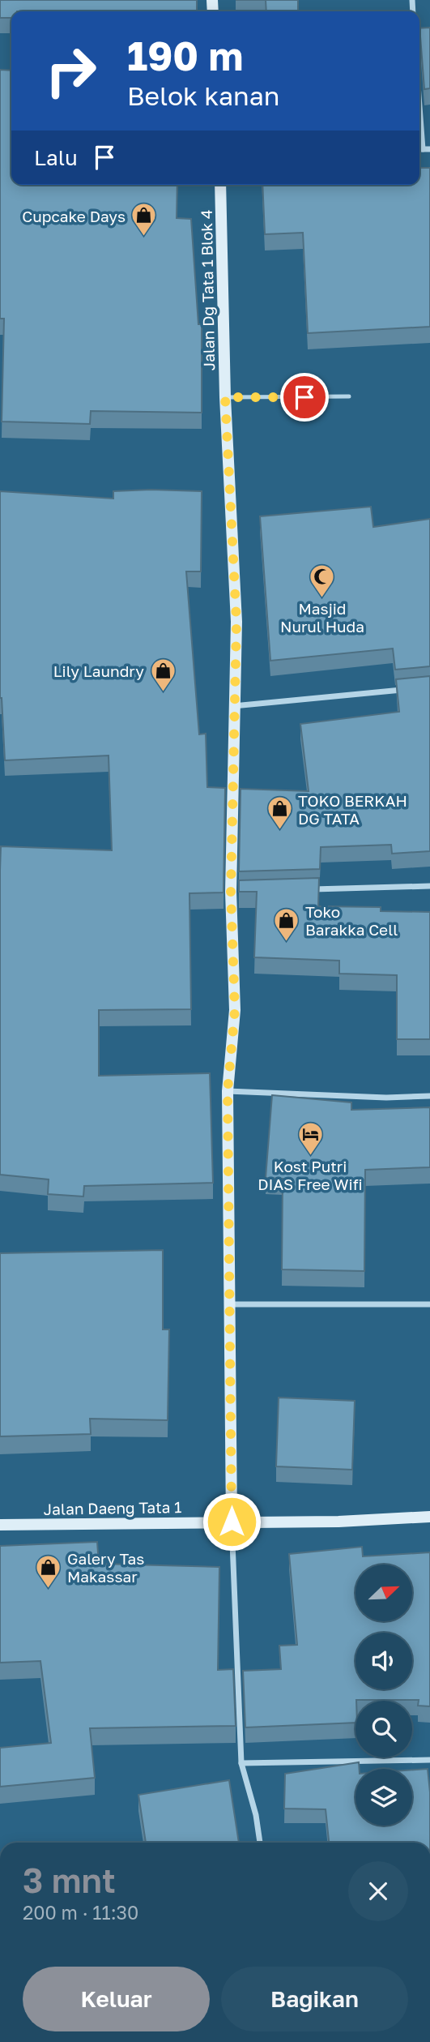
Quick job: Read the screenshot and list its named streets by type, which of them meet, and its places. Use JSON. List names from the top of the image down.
{
  "streets": {
    "street": ["Jalan Dg Tata 1 Blok 4", "Jalan Daeng Tata 1"]
  },
  "crossings": [
    ["Jalan Dg Tata 1 Blok 4", "Jalan Daeng Tata 1"]
  ],
  "places": {
    "shop": [
      "Cupcake Days",
      "Lily Laundry",
      "TOKO BERKAH DG TATA",
      "Toko Barakka Cell",
      "Galery Tas Makassar"
    ],
    "mosque": ["Masjid Nurul Huda"],
    "hotel": ["Kost Putri DIAS Free Wifi"]
  },
  "north": "top right",
  "page": {
    "turn": ["190 m", "Belok kanan"],
    "then": "Lalu",
    "heading": ["3 mnt", "200 m · 11:30"],
    "buttons": ["Keluar", "Bagikan"]
  }
}
